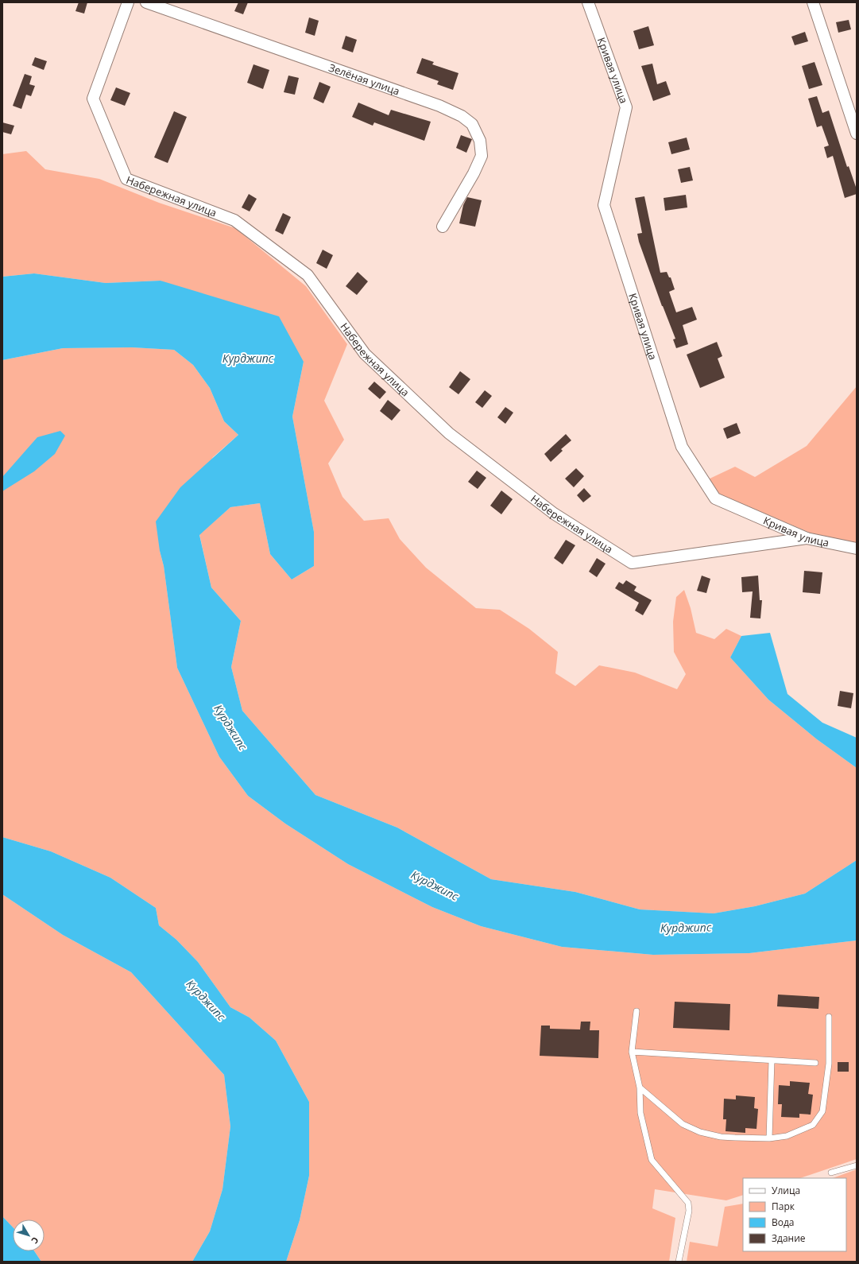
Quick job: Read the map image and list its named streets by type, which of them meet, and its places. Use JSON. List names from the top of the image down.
{
  "streets": {
    "street": ["Кривая улица", "Зелёная улица", "Набережная улица"]
  },
  "crossings": [
    ["Кривая улица", "Набережная улица"]
  ],
  "water": ["Курджипс"],
  "legend": [
    "Улица",
    "Парк",
    "Вода",
    "Здание"
  ],
  "north": "bottom right"
}
